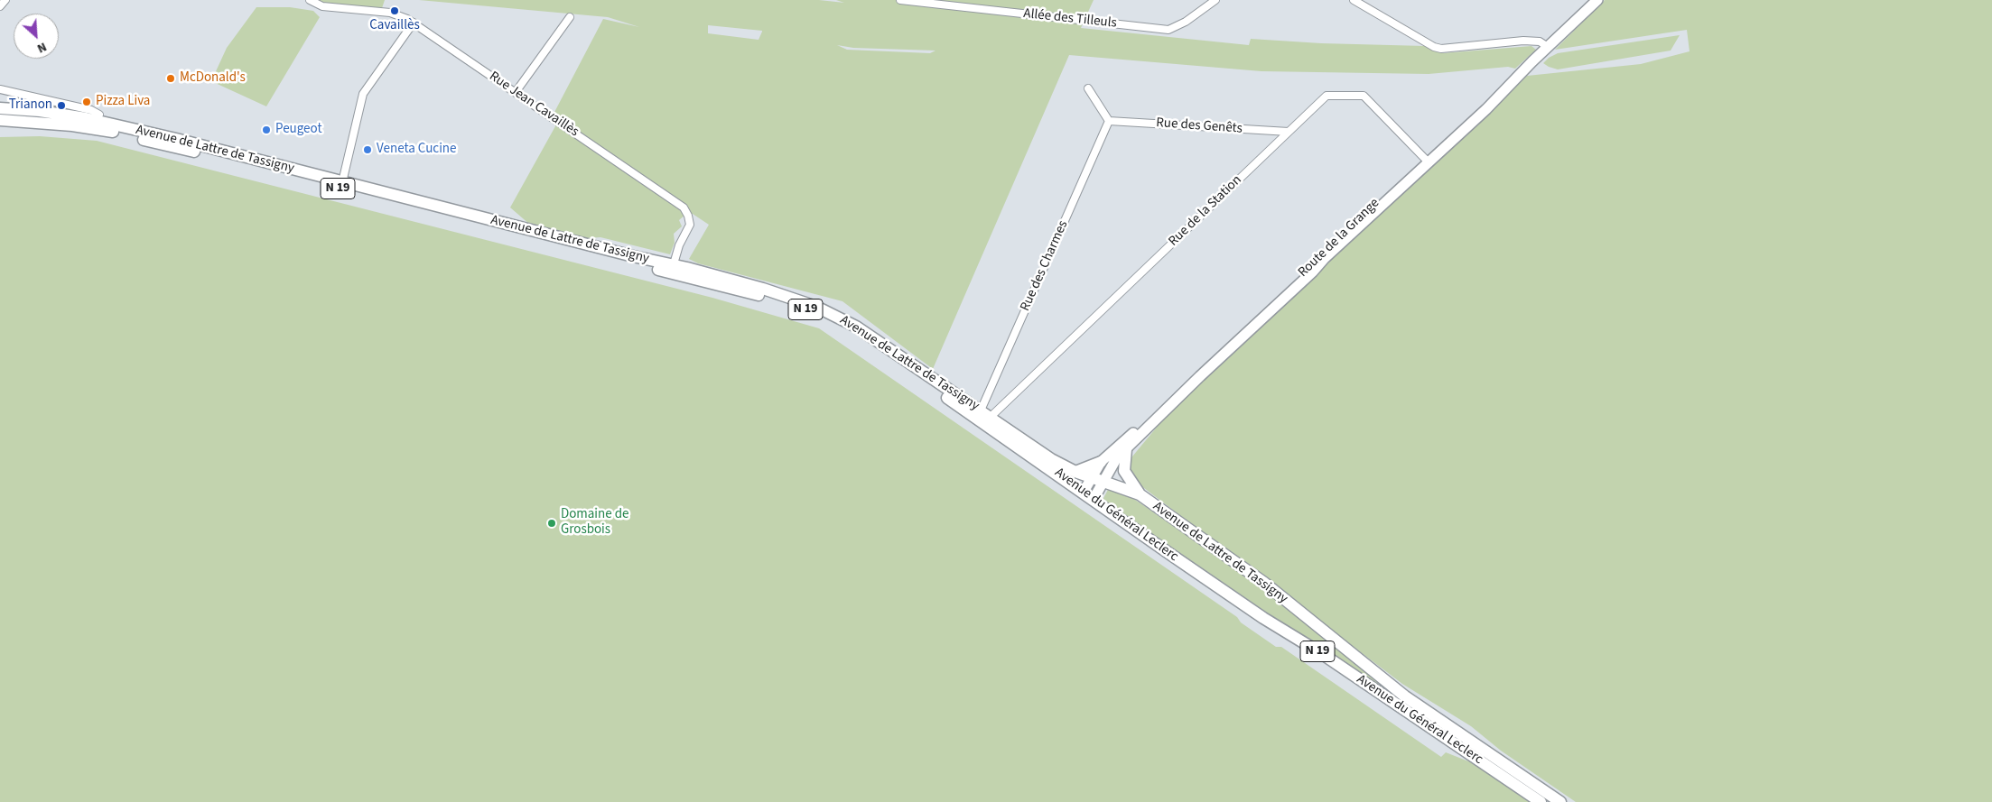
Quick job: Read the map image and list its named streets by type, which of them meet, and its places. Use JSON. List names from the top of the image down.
{
  "streets": {
    "main road": [
      "Avenue de Lattre de Tassigny",
      "N 19",
      "Route de la Grange",
      "Avenue du Général Leclerc"
    ],
    "street": [
      "Allée des Tilleuls",
      "Rue Jean Cavaillès",
      "Rue des Genêts",
      "Rue de la Station",
      "Rue des Charmes"
    ]
  },
  "crossings": [
    ["Rue Jean Cavaillès", "Avenue de Lattre de Tassigny"],
    ["Rue Jean Cavaillès", "N 19"],
    ["Rue Jean Cavaillès", "Avenue du Général Leclerc"],
    ["Rue des Genêts", "Rue de la Station"],
    ["Rue des Genêts", "Rue des Charmes"],
    ["Avenue de Lattre de Tassigny", "N 19"],
    ["Avenue de Lattre de Tassigny", "Rue de la Station"],
    ["Avenue de Lattre de Tassigny", "Route de la Grange"],
    ["Avenue de Lattre de Tassigny", "Rue des Charmes"],
    ["Avenue de Lattre de Tassigny", "Avenue du Général Leclerc"],
    ["N 19", "Avenue du Général Leclerc"],
    ["Rue de la Station", "Route de la Grange"],
    ["Rue de la Station", "Rue des Charmes"],
    ["Route de la Grange", "Avenue du Général Leclerc"]
  ],
  "places": [
    "Cavaillès",
    "McDonald's",
    "Pizza Liva",
    "Trianon",
    "Peugeot",
    "Veneta Cucine",
    "Domaine de Grosbois"
  ],
  "north": "bottom right"
}
